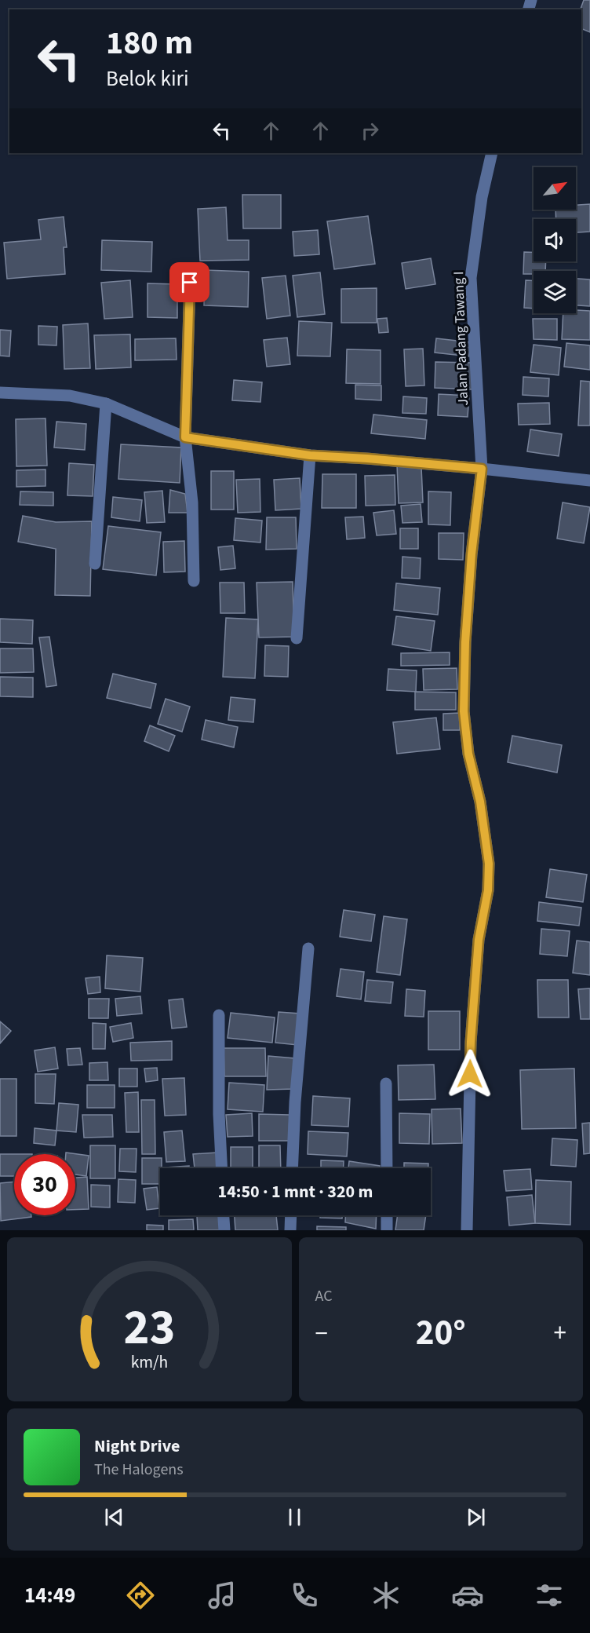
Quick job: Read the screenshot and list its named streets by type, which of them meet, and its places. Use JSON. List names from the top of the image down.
{
  "streets": {
    "street": ["Jalan Padang Tawang I"]
  },
  "north": "top right",
  "page": {
    "turn": ["180 m", "Belok kiri"],
    "limit": "30",
    "trip": "14:50 · 1 mnt · 320 m",
    "tile": "AC",
    "heat": ["−", "20°", "+"],
    "song": ["Night Drive", "The Halogens"],
    "tabs": "14:49",
    "gauge": ["23", "km/h"]
  }
}
